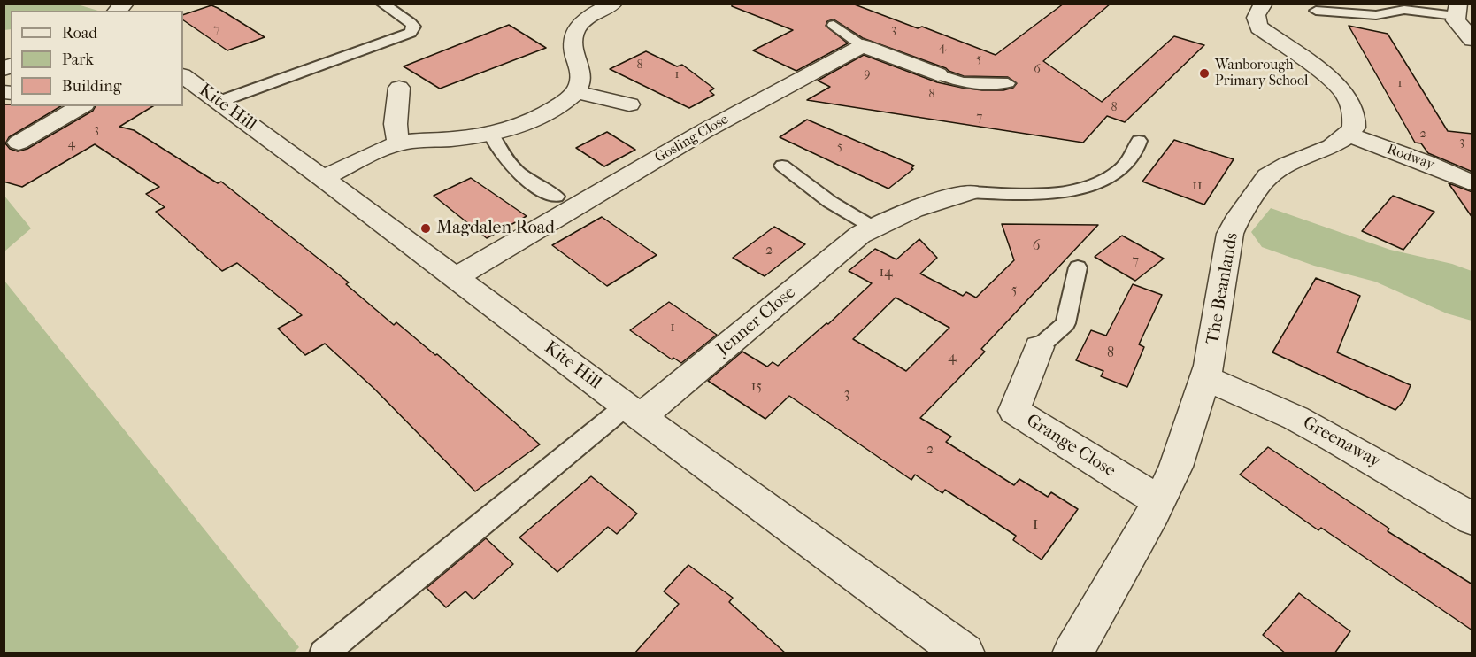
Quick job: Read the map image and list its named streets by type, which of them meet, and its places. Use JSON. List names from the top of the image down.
{
  "streets": {
    "street": [
      "Kite Hill",
      "Gosling Close",
      "Rodway",
      "The Beanlands",
      "Jenner Close",
      "Greenaway",
      "Grange Close"
    ]
  },
  "crossings": [
    ["Kite Hill", "Gosling Close"],
    ["Kite Hill", "Jenner Close"],
    ["Rodway", "The Beanlands"],
    ["The Beanlands", "Greenaway"],
    ["The Beanlands", "Grange Close"]
  ],
  "places": ["Wanborough Primary School", "Magdalen Road"],
  "house_numbers": [
    "7",
    "3",
    "4",
    "5",
    "8",
    "6",
    "9",
    "1",
    "1",
    "8",
    "8",
    "7",
    "3",
    "2",
    "3",
    "4",
    "5",
    "11",
    "6",
    "2",
    "7",
    "14",
    "5",
    "1",
    "8",
    "4",
    "15",
    "3",
    "2",
    "1"
  ],
  "legend": ["Road", "Park", "Building"]
}
